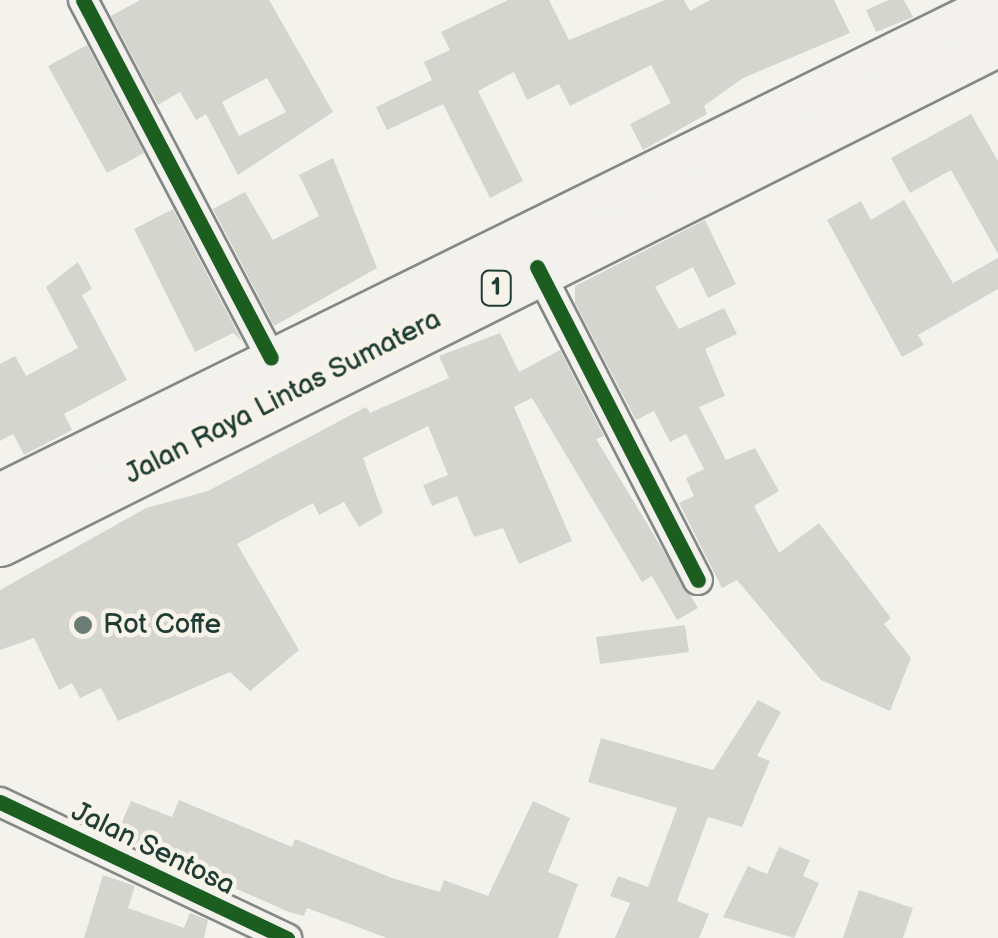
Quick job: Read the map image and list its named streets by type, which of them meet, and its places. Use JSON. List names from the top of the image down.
{
  "streets": {
    "highway": ["1", "Jalan Raya Lintas Sumatera"],
    "street": ["Jalan Sentosa"]
  },
  "places": ["Rot Coffe"]
}
